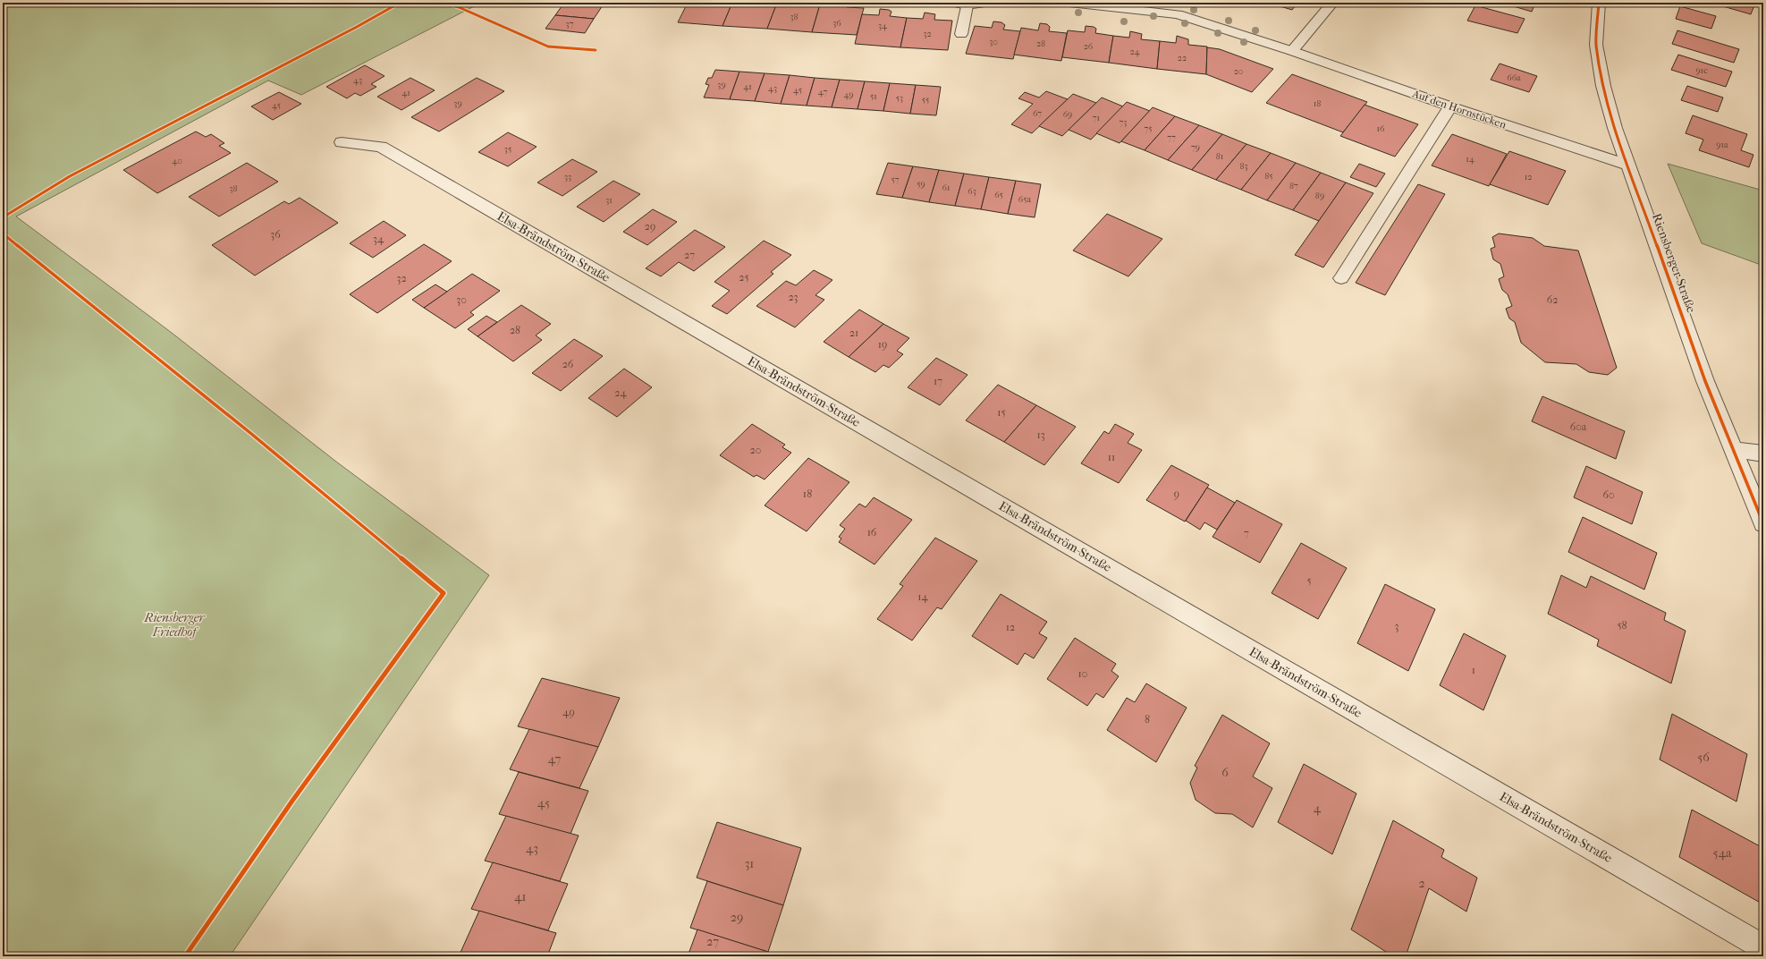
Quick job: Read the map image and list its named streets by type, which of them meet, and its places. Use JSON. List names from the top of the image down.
{
  "streets": {
    "street": ["Auf den Hornstücken", "Elsa-Brändström-Straße", "Riensberger Straße"]
  },
  "crossings": [
    ["Auf den Hornstücken", "Riensberger Straße"]
  ],
  "parks": ["Riensberger Friedhof"],
  "house_numbers": [
    "38",
    "36",
    "37",
    "34",
    "32",
    "30",
    "28",
    "26",
    "24",
    "22",
    "91c",
    "20",
    "66a",
    "43",
    "39",
    "41",
    "43",
    "45",
    "47",
    "41",
    "49",
    "51",
    "53",
    "55",
    "39",
    "18",
    "45",
    "67",
    "69",
    "71",
    "73",
    "75",
    "16",
    "77",
    "91a",
    "79",
    "35",
    "81",
    "14",
    "40",
    "83",
    "85",
    "33",
    "12",
    "57",
    "59",
    "87",
    "61",
    "38",
    "63",
    "65",
    "89",
    "65a",
    "31",
    "29",
    "36",
    "34",
    "27",
    "25",
    "32",
    "23",
    "30",
    "62",
    "28",
    "21",
    "19",
    "26",
    "17",
    "24",
    "15",
    "60a",
    "13",
    "20",
    "11",
    "18",
    "9",
    "60",
    "16",
    "7",
    "5",
    "14",
    "58",
    "3",
    "12",
    "1",
    "10",
    "49",
    "8",
    "56",
    "47",
    "6",
    "45",
    "4",
    "43",
    "54a",
    "31",
    "2",
    "41",
    "29",
    "27"
  ]
}
